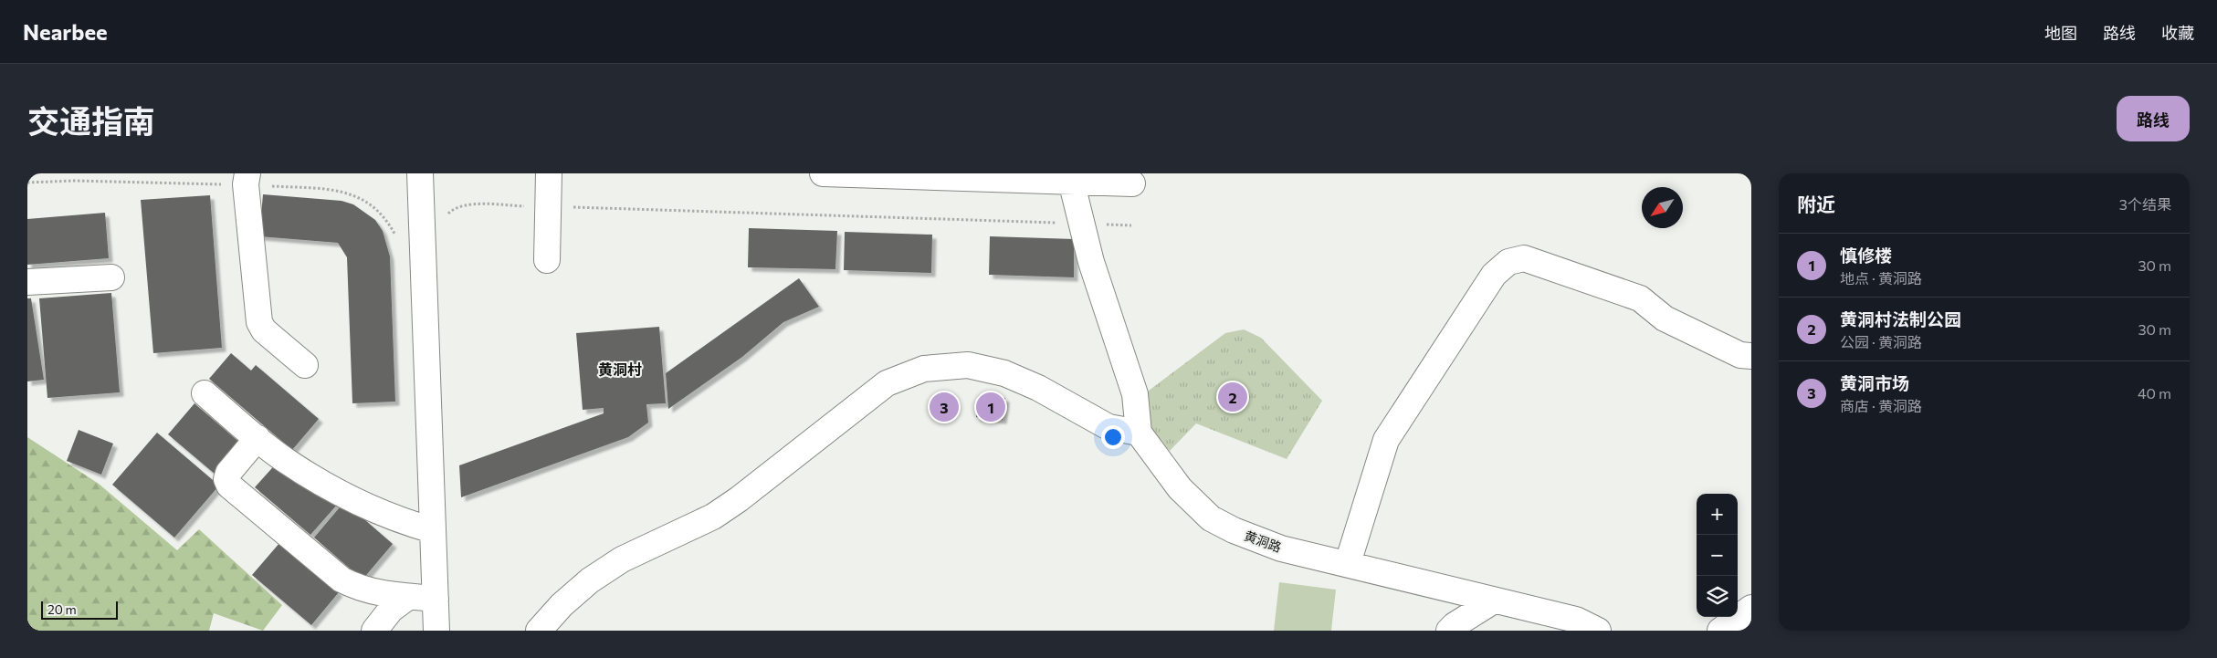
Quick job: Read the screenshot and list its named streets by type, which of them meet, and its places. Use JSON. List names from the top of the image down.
{
  "streets": {
    "street": ["黄洞路"]
  },
  "districts": ["黄洞村"],
  "scale_bar": "20 m",
  "north": "bottom left",
  "page": {
    "header": "Nearbee",
    "nav": ["地图", "路线", "收藏"],
    "title": "交通指南",
    "buttons": "路线",
    "heading": ["附近", "3个结果"],
    "list": [
      {
        "mark": "1",
        "name": "慎修楼",
        "note": "地点 · 黄洞路",
        "value": "30 m"
      },
      {
        "mark": "2",
        "name": "黄洞村法制公园",
        "note": "公园 · 黄洞路",
        "value": "30 m"
      },
      {
        "mark": "3",
        "name": "黄洞市场",
        "note": "商店 · 黄洞路",
        "value": "40 m"
      }
    ],
    "pins": ["2", "1", "3"],
    "map_buttons": ["+", "−"],
    "scale": "20 m"
  }
}
